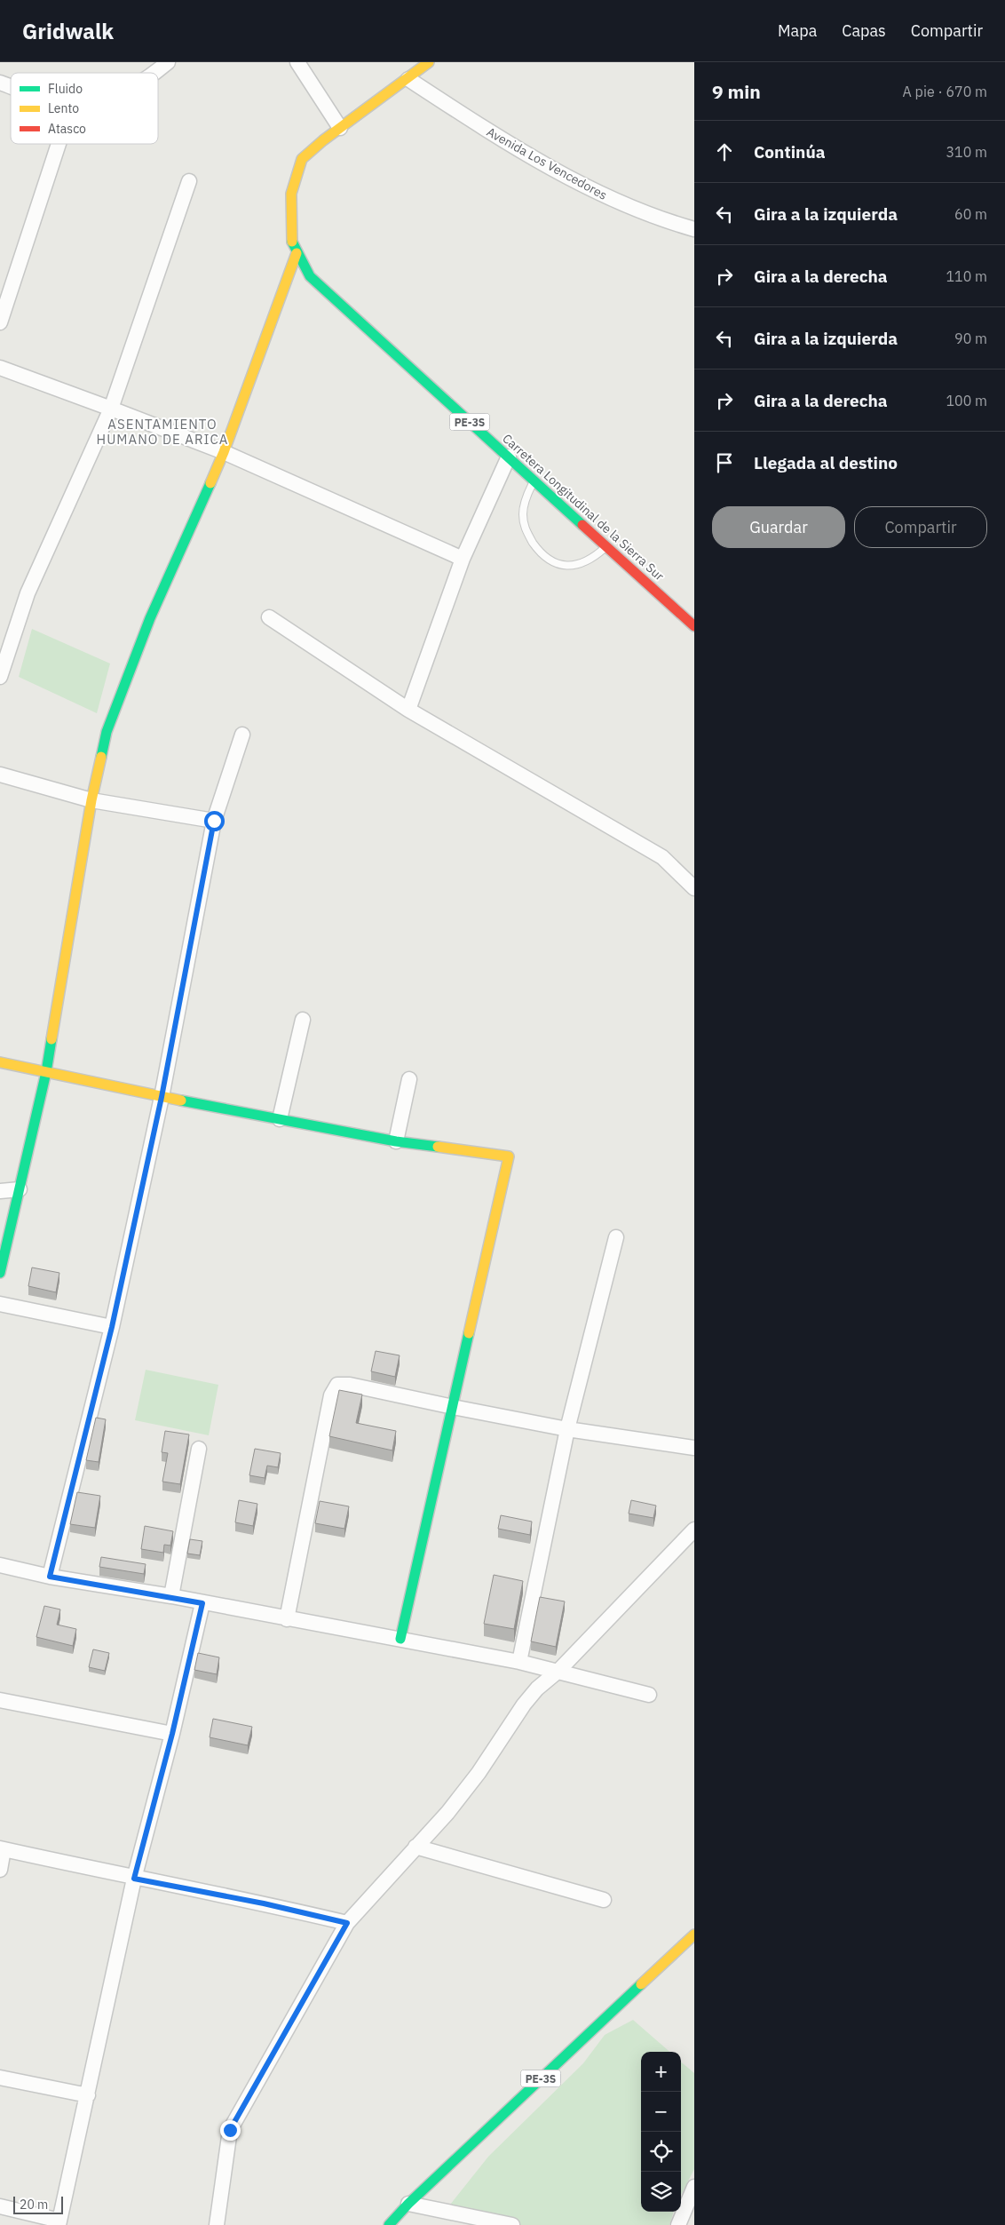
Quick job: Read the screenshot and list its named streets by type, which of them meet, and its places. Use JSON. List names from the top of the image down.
{
  "streets": {
    "main road": ["PE-3S", "Carretera Longitudinal de la Sierra Sur"],
    "street": ["Avenida Los Vencedores"]
  },
  "crossings": [
    ["Avenida Los Vencedores", "Carretera Longitudinal de la Sierra Sur"]
  ],
  "districts": ["ASENTAMIENTO HUMANO DE ARICA"],
  "legend": ["Fluido", "Lento", "Atasco"],
  "scale_bar": "20 m",
  "page": {
    "header": "Gridwalk",
    "nav": ["Mapa", "Capas", "Compartir"],
    "heading": ["9 min", "A pie · 670 m"],
    "list": [
      ["Continúa", "310 m"],
      ["Gira a la izquierda", "60 m"],
      ["Gira a la derecha", "110 m"],
      ["Gira a la izquierda", "90 m"],
      ["Gira a la derecha", "100 m"],
      "Llegada al destino"
    ],
    "buttons": ["Guardar", "Compartir"],
    "map_buttons": ["+", "−"],
    "scale": "20 m"
  }
}
